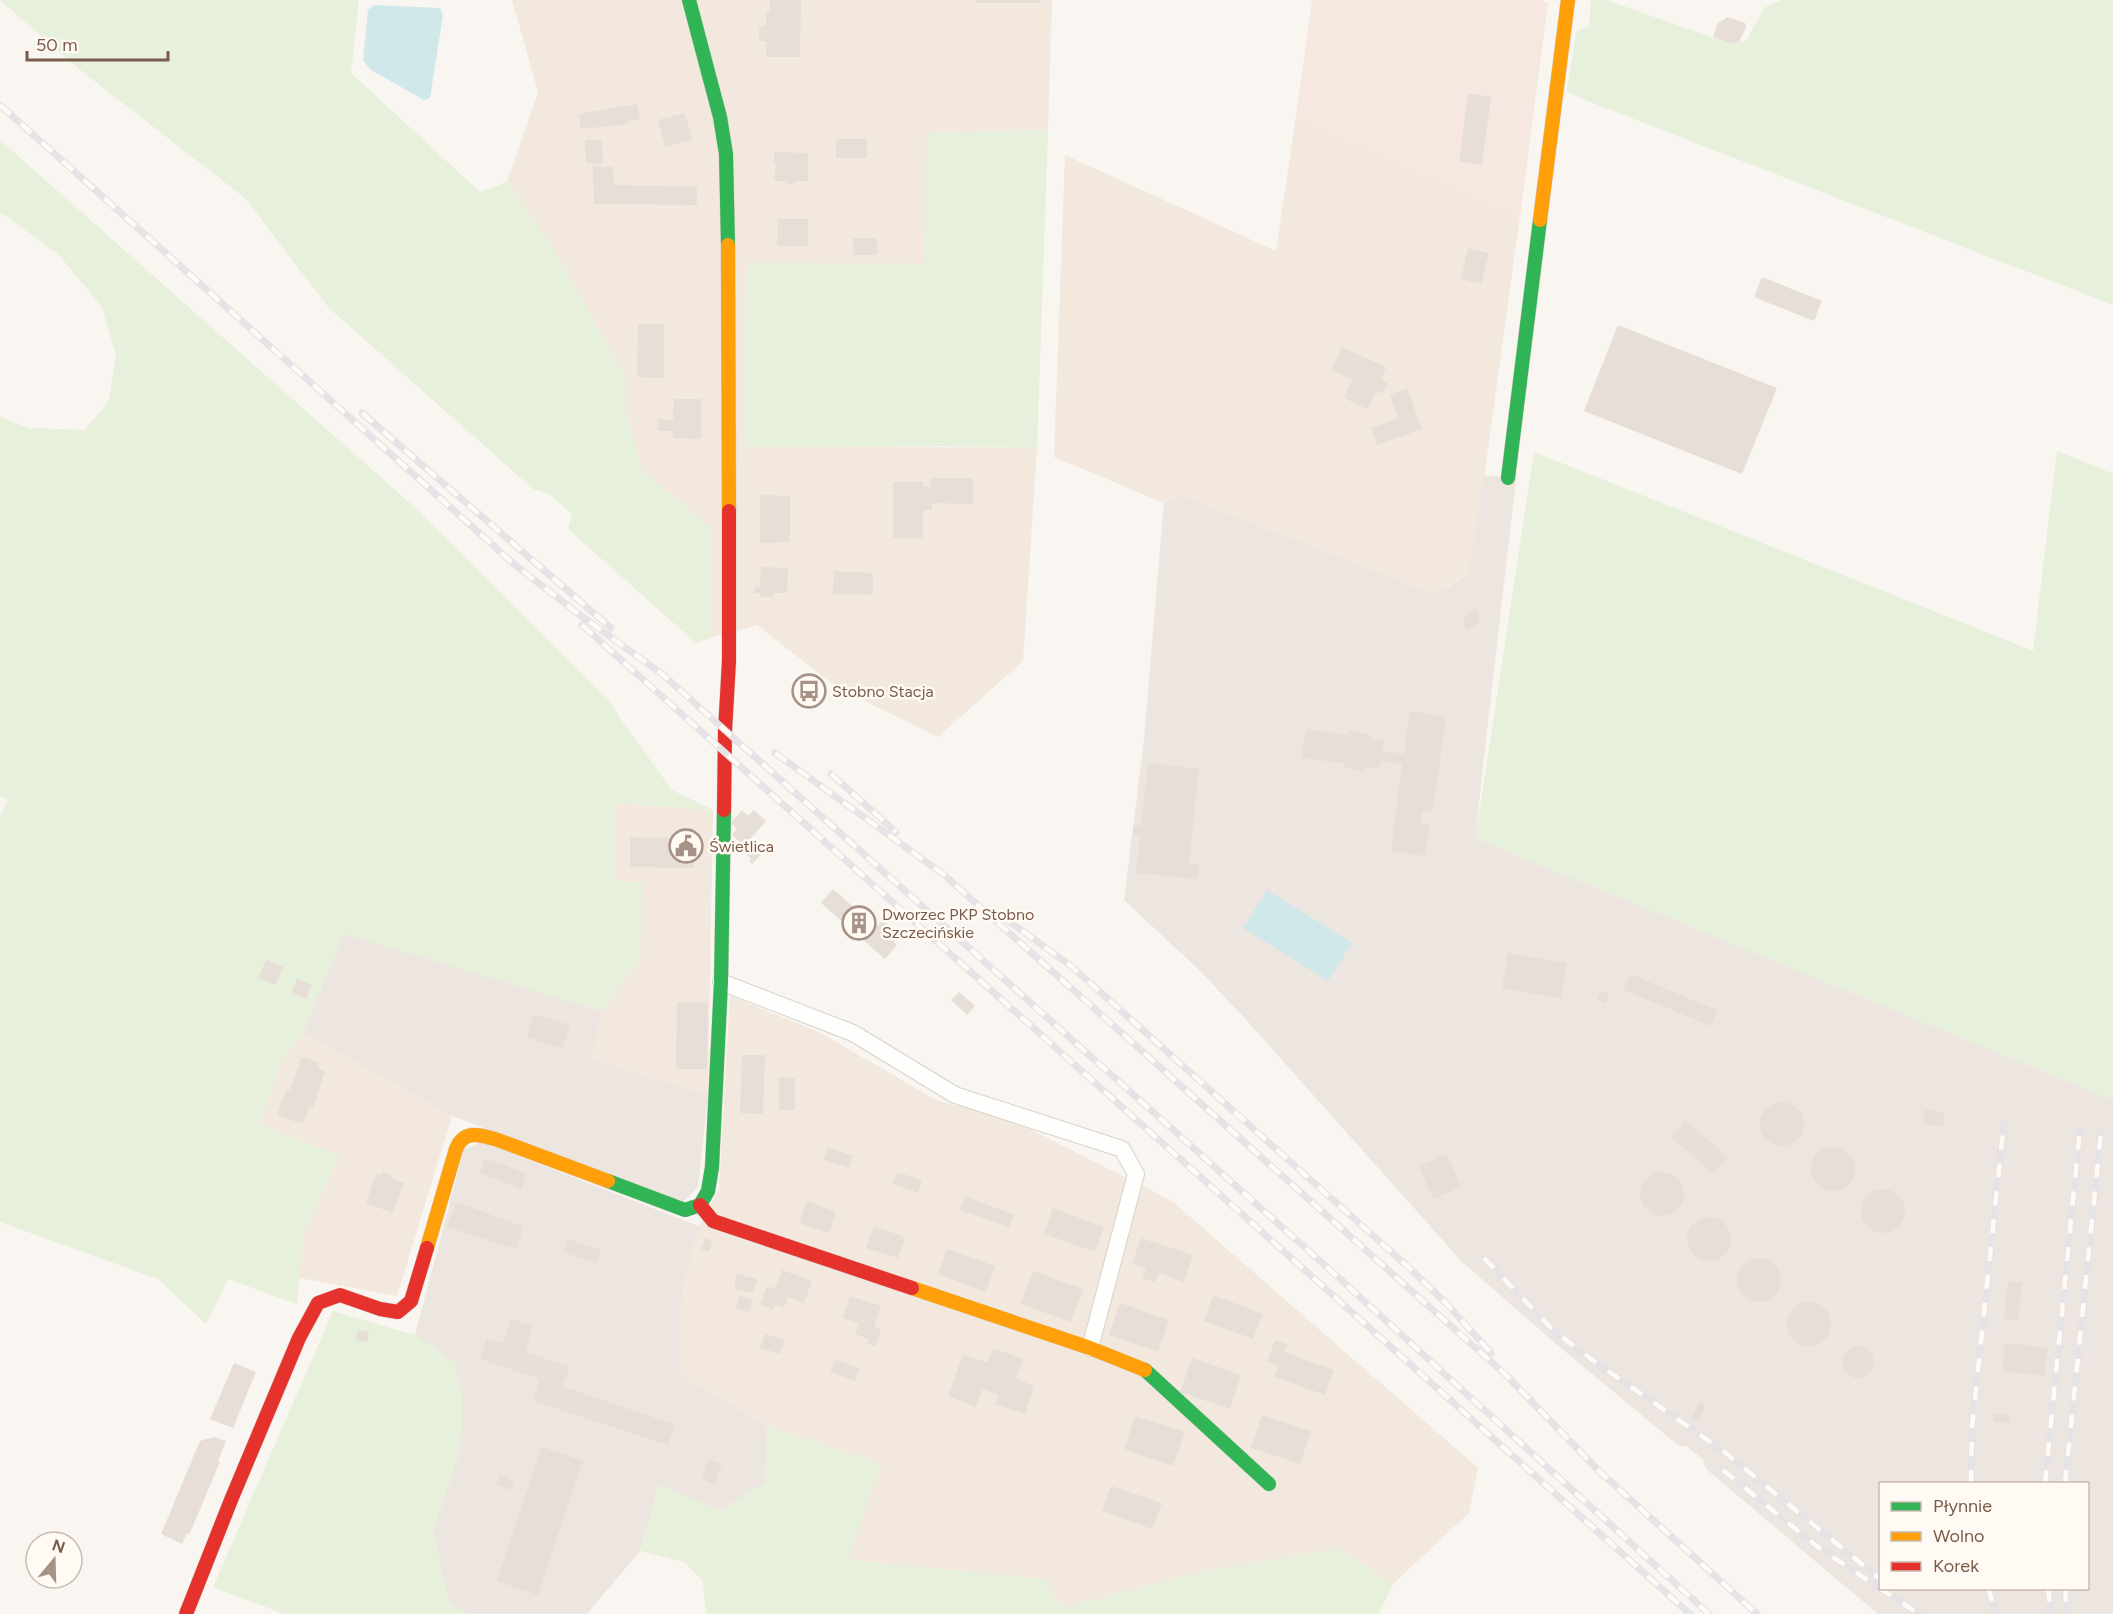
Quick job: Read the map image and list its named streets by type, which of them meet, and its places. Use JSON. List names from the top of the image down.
{
  "places": {
    "bus stop": ["Stobno Stacja"],
    "public building": ["Świetlica"],
    "building": ["Dworzec PKP Stobno Szczecińskie"]
  },
  "legend": ["Płynnie", "Wolno", "Korek"],
  "scale_bar": "50 m",
  "north": "top"
}
